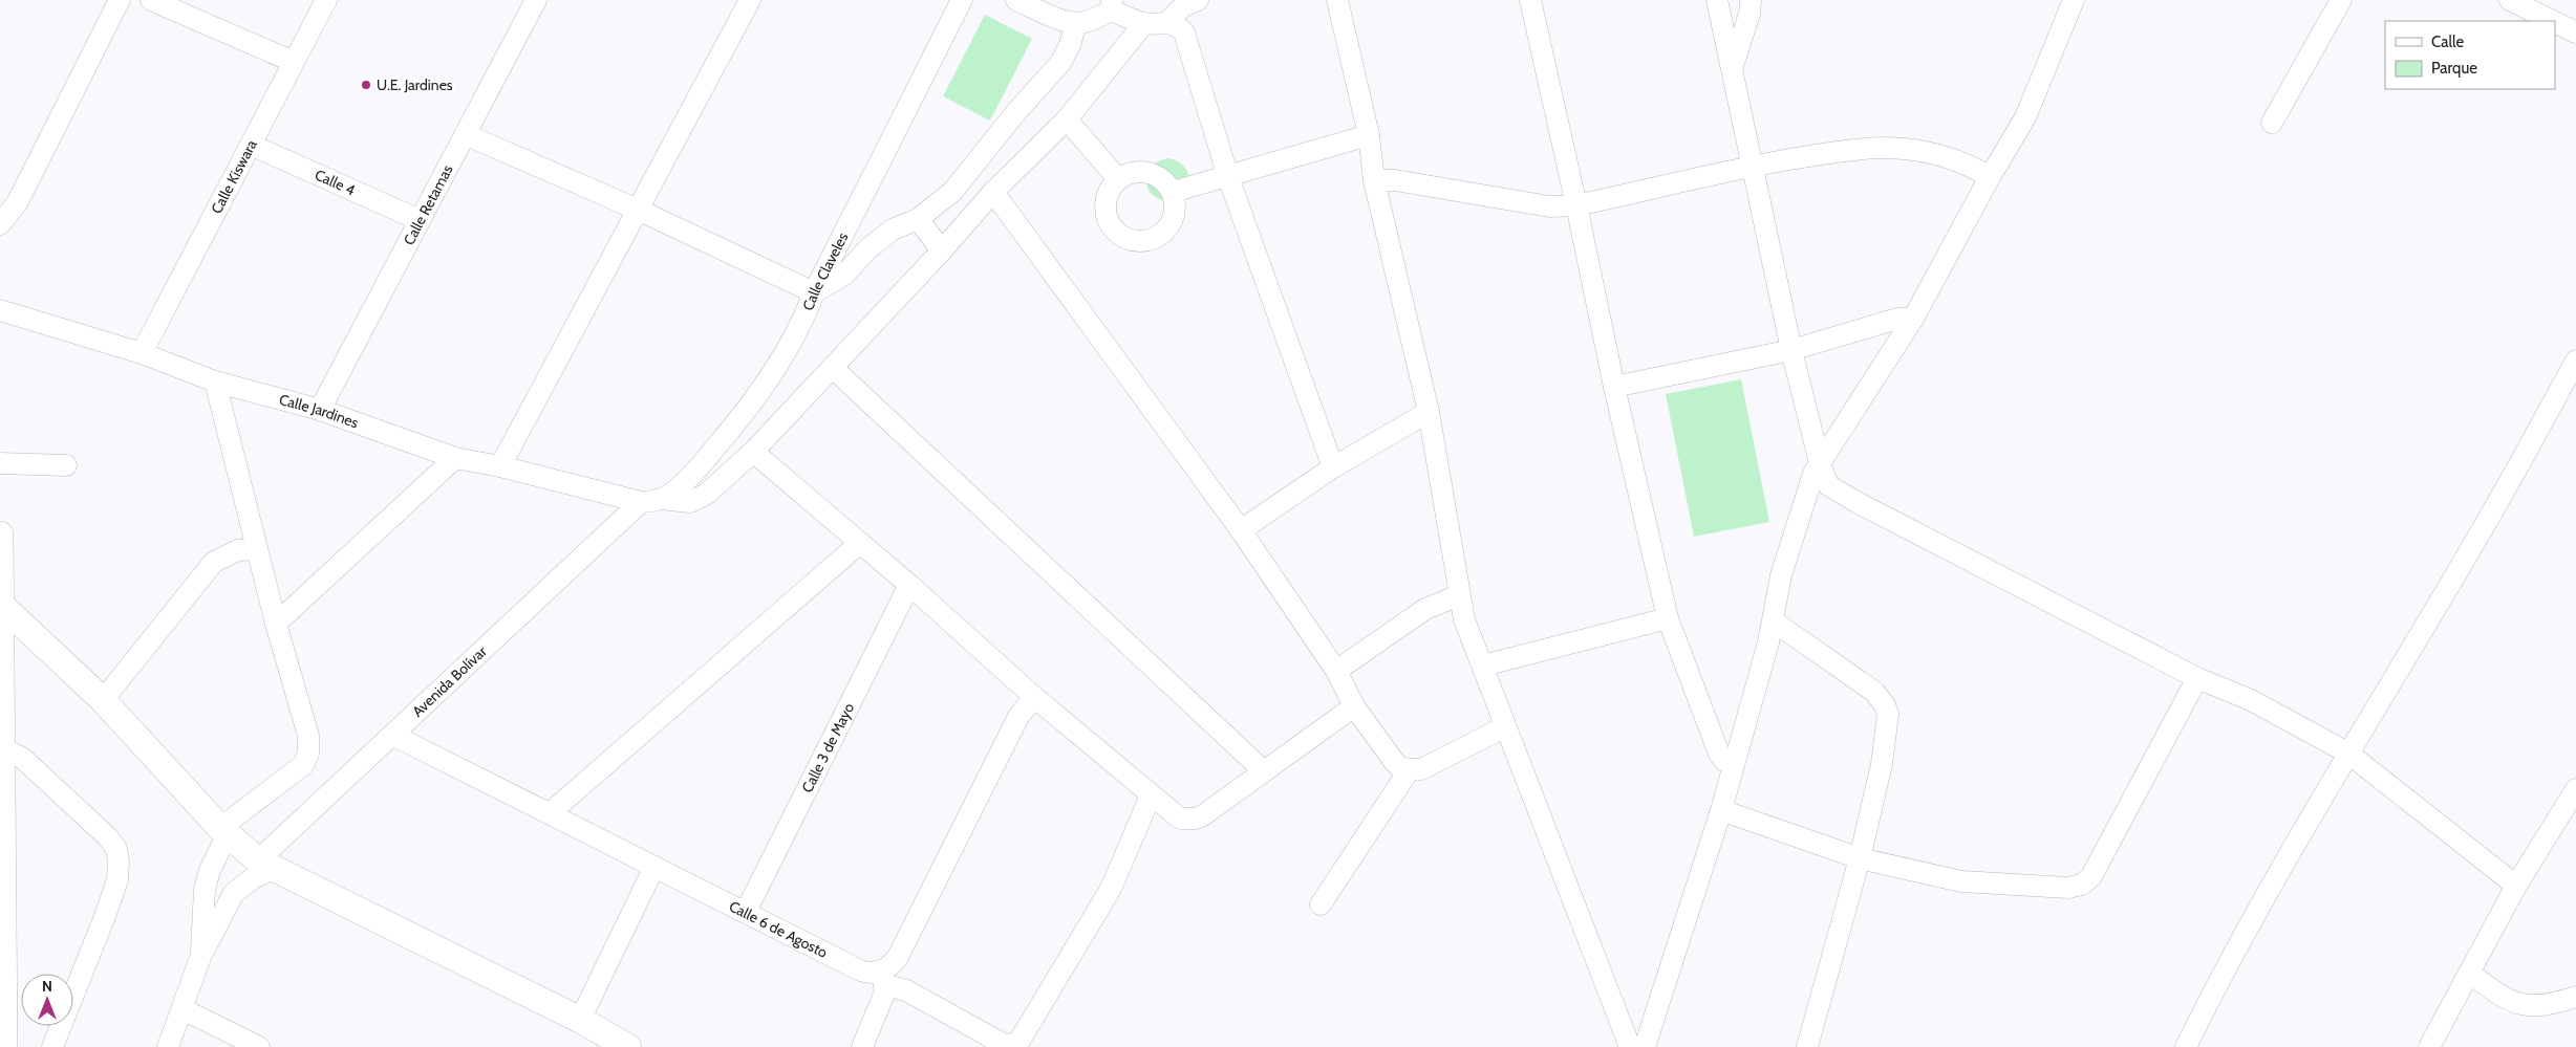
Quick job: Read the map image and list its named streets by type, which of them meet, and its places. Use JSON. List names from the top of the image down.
{
  "streets": {
    "street": [
      "Calle Kiswara",
      "Calle 4",
      "Calle Retamas",
      "Calle Claveles",
      "Calle Jardines",
      "Avenida Bolívar",
      "Calle 3 de Mayo",
      "Calle 6 de Agosto"
    ]
  },
  "crossings": [
    ["Calle Kiswara", "Calle 4"],
    ["Calle Kiswara", "Calle Jardines"],
    ["Calle 4", "Calle Retamas"],
    ["Calle Retamas", "Calle Jardines"],
    ["Calle Claveles", "Calle Jardines"],
    ["Calle Claveles", "Avenida Bolívar"],
    ["Calle Jardines", "Avenida Bolívar"],
    ["Avenida Bolívar", "Calle 6 de Agosto"],
    ["Calle 3 de Mayo", "Calle 6 de Agosto"]
  ],
  "places": ["U.E. Jardines"],
  "legend": ["Calle", "Parque"],
  "north": "top"
}
